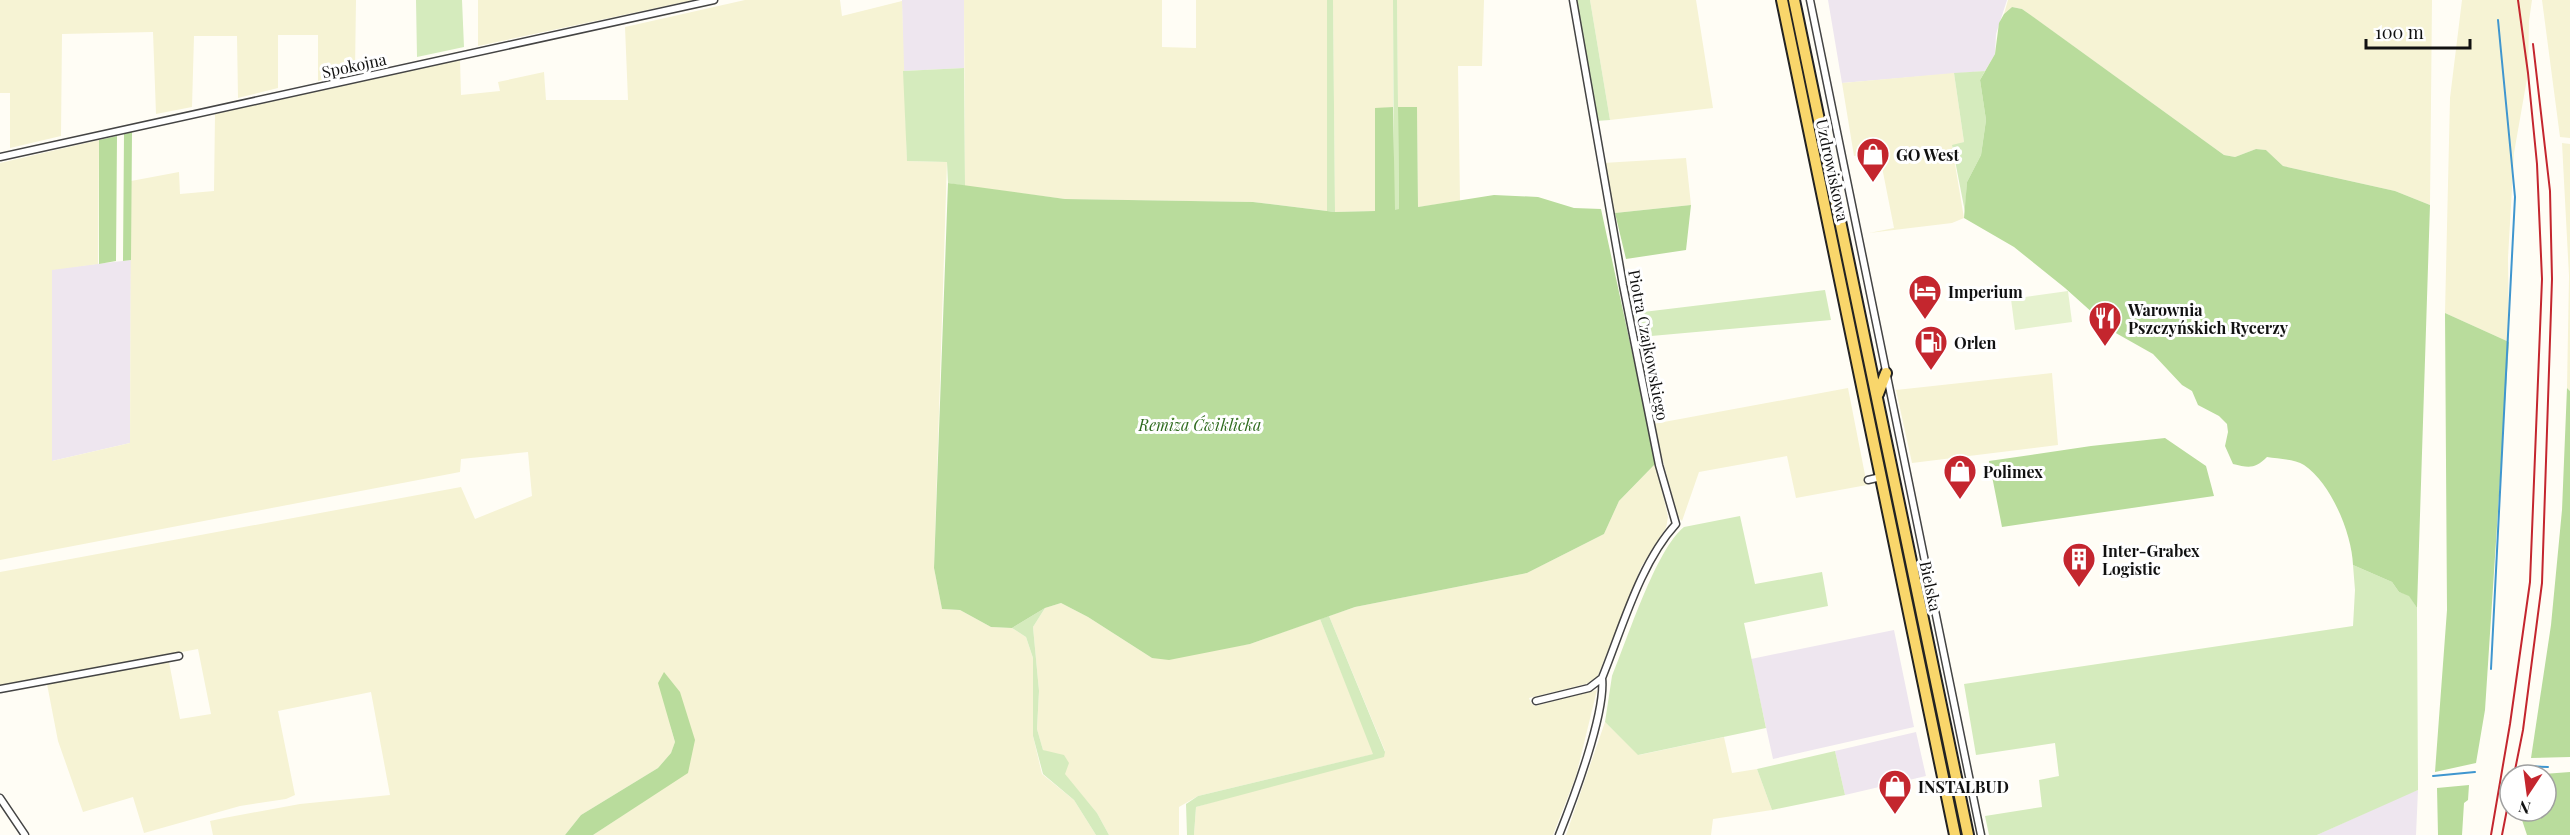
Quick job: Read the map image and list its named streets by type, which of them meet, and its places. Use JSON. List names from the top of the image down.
{
  "streets": {
    "main road": ["Uzdrowiskowa", "Bielska"],
    "street": ["Spokojna", "Piotra Czajkowskiego"]
  },
  "crossings": [
    ["Uzdrowiskowa", "Bielska"]
  ],
  "parks": ["Remiza Ćwiklicka"],
  "places": {
    "shop": ["GO West", "Polimex", "INSTALBUD"],
    "hotel": ["Imperium"],
    "restaurant": ["Warownia Pszczyńskich Rycerzy"],
    "fuel station": ["Orlen"],
    "building": ["Inter-Grabex Logistic"]
  },
  "scale_bar": "100 m",
  "north": "bottom"
}
